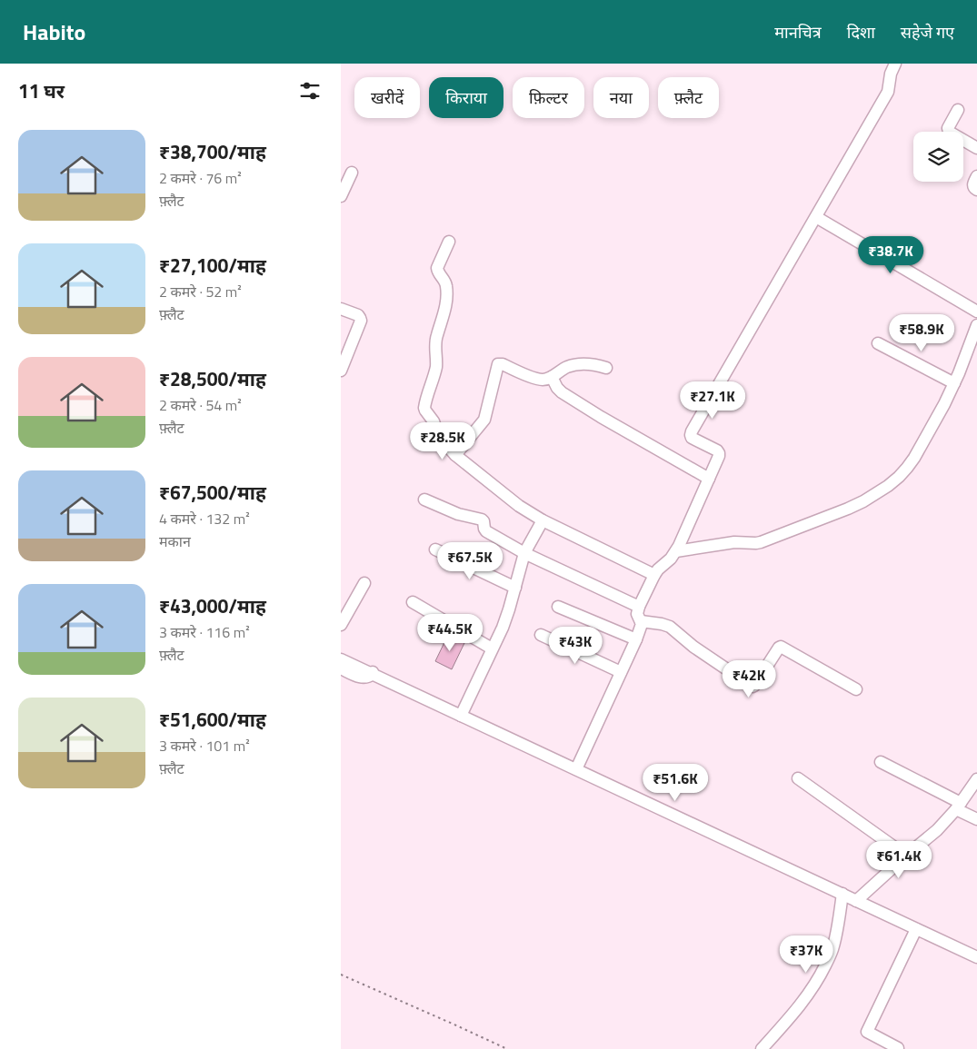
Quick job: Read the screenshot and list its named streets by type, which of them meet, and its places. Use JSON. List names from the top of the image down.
{
  "page": {
    "header": "Habito",
    "nav": ["मानचित्र", "दिशा", "सहेजे गए"],
    "heading": "11 घर",
    "chip": [
      "खरीदें",
      "किराया",
      "फ़िल्टर",
      "नया",
      "फ़्लैट"
    ],
    "list": [
      {
        "name": "₹38,700/माह",
        "note": "2 कमरे · 76 m² · फ़्लैट"
      },
      {
        "name": "₹27,100/माह",
        "note": "2 कमरे · 52 m² · फ़्लैट"
      },
      {
        "name": "₹28,500/माह",
        "note": "2 कमरे · 54 m² · फ़्लैट"
      },
      {
        "name": "₹67,500/माह",
        "note": "4 कमरे · 132 m² · मकान"
      },
      {
        "name": "₹43,000/माह",
        "note": "3 कमरे · 116 m² · फ़्लैट"
      },
      {
        "name": "₹51,600/माह",
        "note": "3 कमरे · 101 m² · फ़्लैट"
      }
    ],
    "price": [
      "₹38.7K",
      "₹58.9K",
      "₹27.1K",
      "₹28.5K",
      "₹67.5K",
      "₹44.5K",
      "₹43K",
      "₹42K",
      "₹51.6K",
      "₹61.4K",
      "₹37K"
    ]
  }
}
